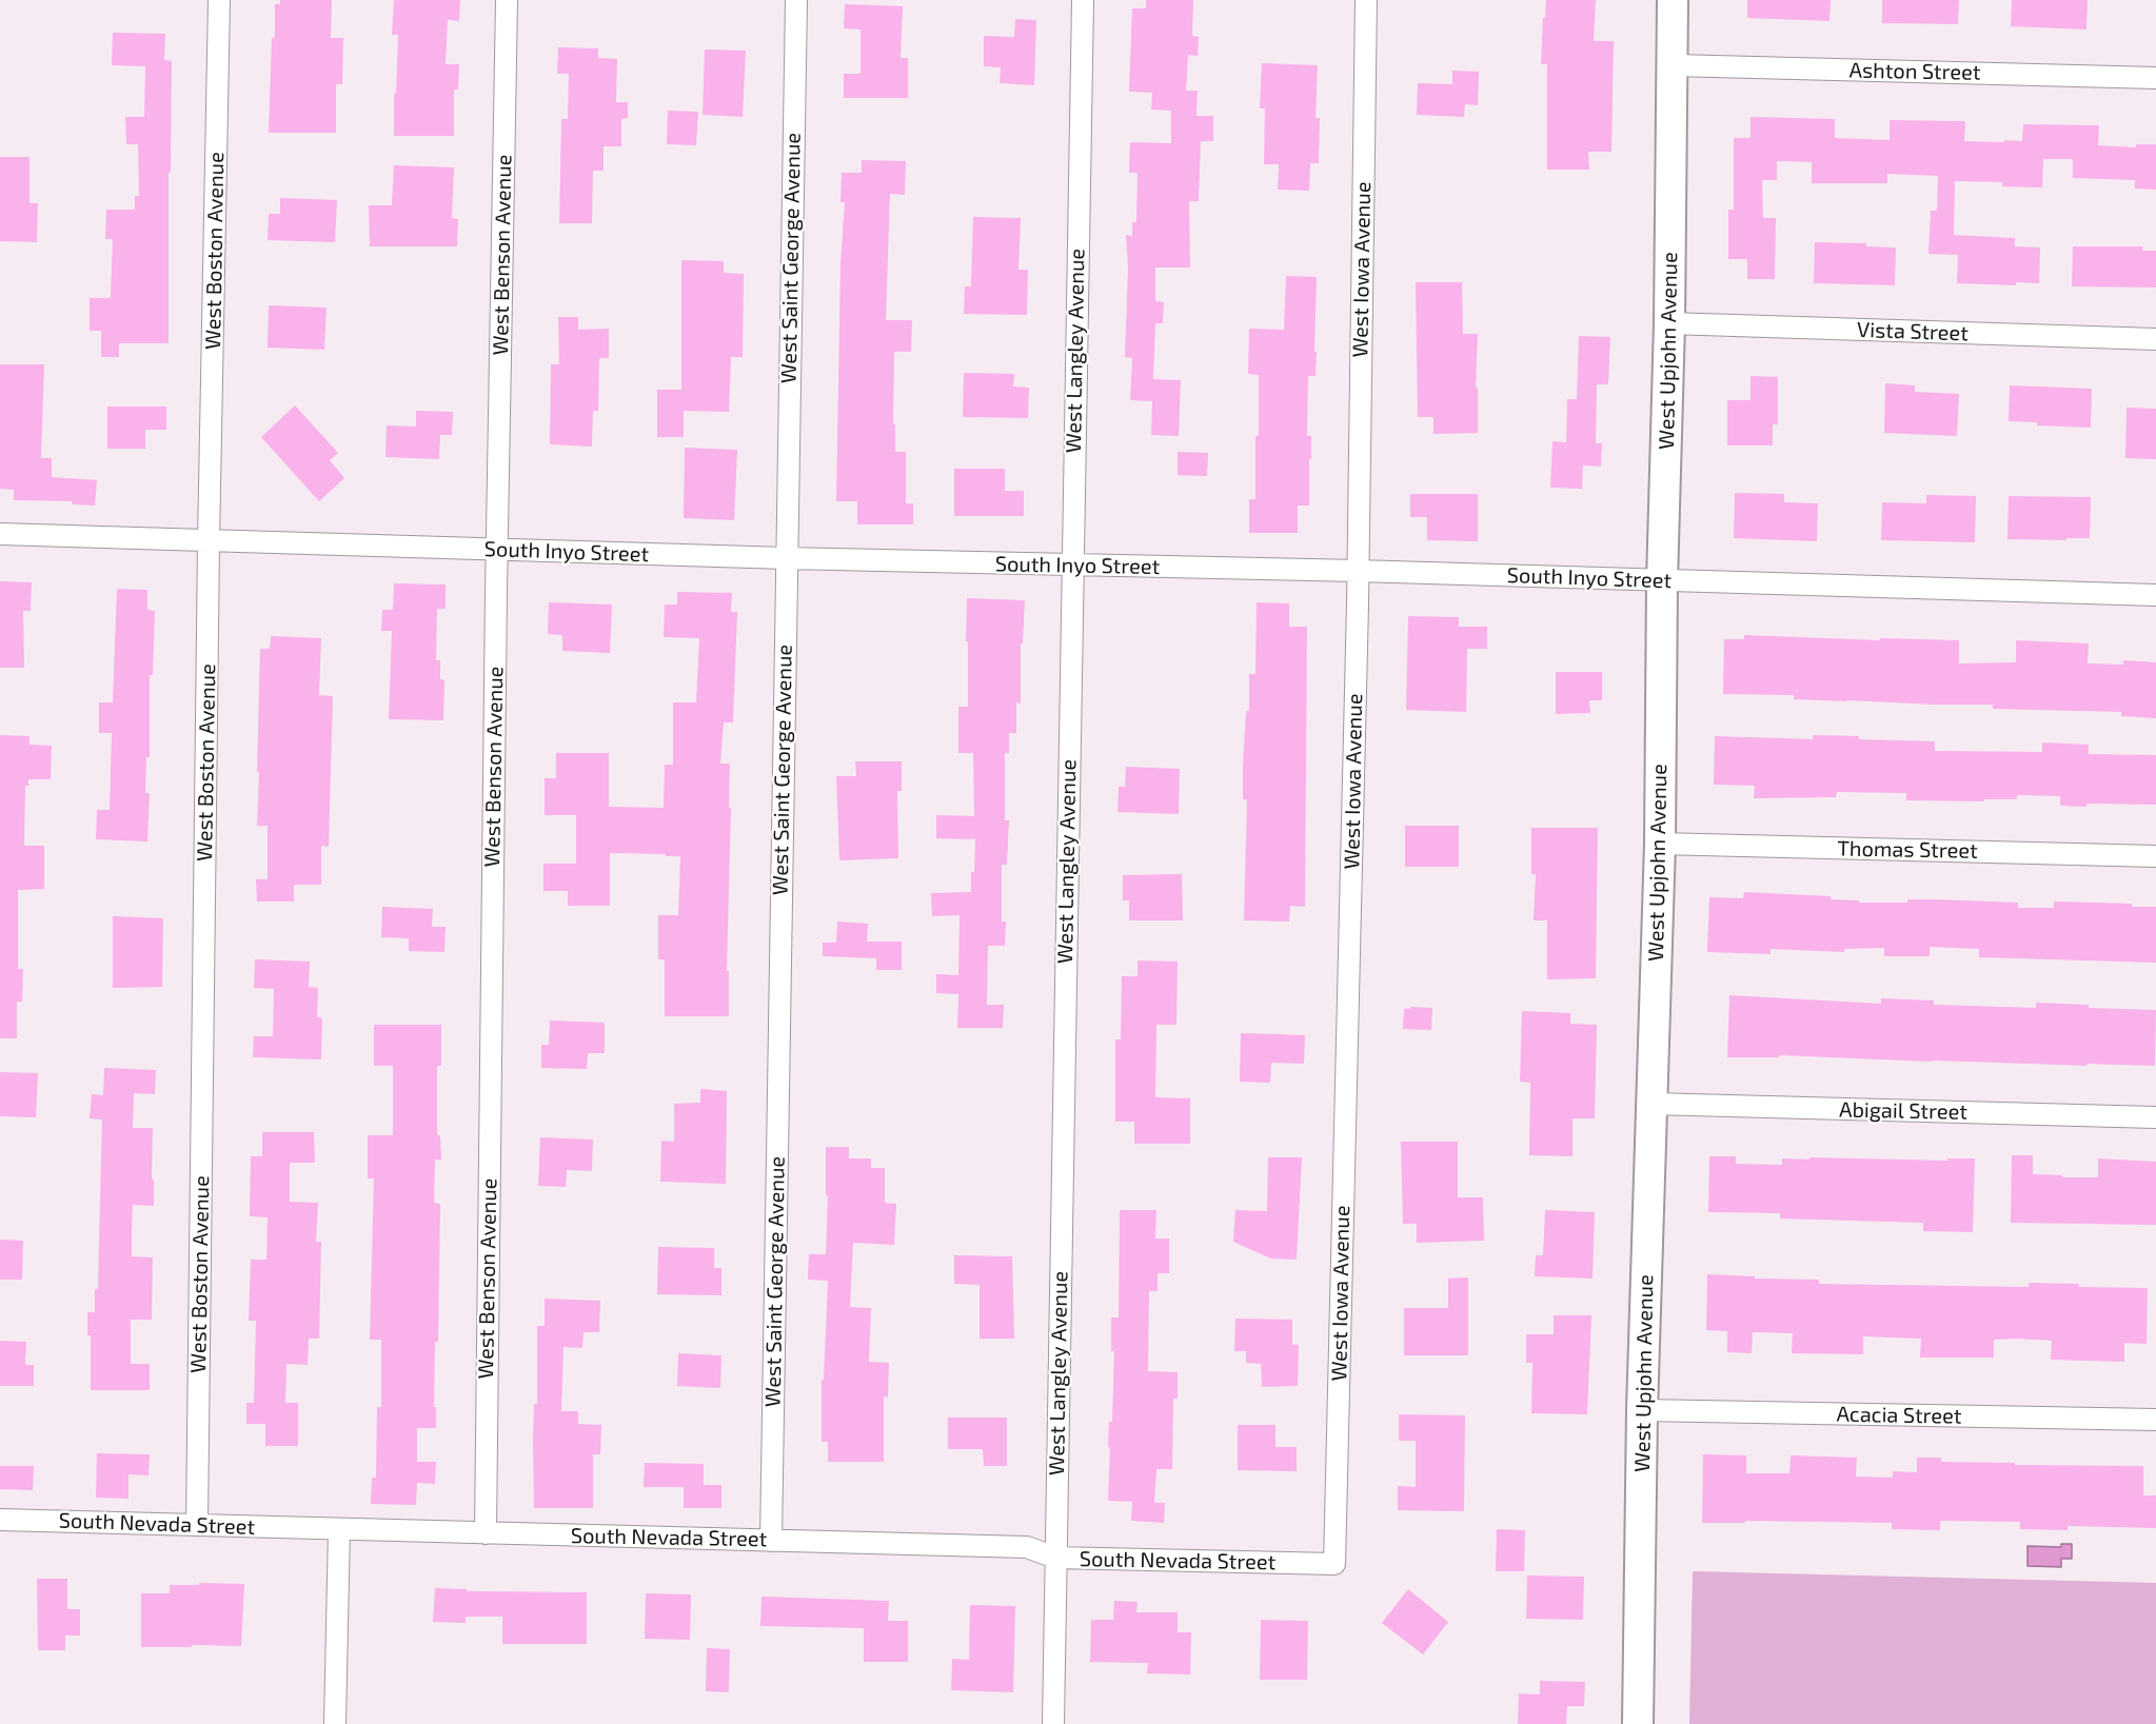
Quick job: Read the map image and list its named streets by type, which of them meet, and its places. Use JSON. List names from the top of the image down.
{
  "streets": {
    "street": [
      "Ashton Street",
      "West Boston Avenue",
      "West Benson Avenue",
      "West Saint George Avenue",
      "West Iowa Avenue",
      "Vista Street",
      "West Langley Avenue",
      "West Upjohn Avenue",
      "South Inyo Street",
      "Thomas Street",
      "Abigail Street",
      "Acacia Street",
      "South Nevada Street"
    ]
  },
  "crossings": [
    ["Ashton Street", "West Upjohn Avenue"],
    ["West Boston Avenue", "South Inyo Street"],
    ["West Boston Avenue", "South Nevada Street"],
    ["West Benson Avenue", "South Inyo Street"],
    ["West Benson Avenue", "South Nevada Street"],
    ["West Saint George Avenue", "South Inyo Street"],
    ["West Saint George Avenue", "South Nevada Street"],
    ["West Iowa Avenue", "South Inyo Street"],
    ["West Iowa Avenue", "South Nevada Street"],
    ["Vista Street", "West Upjohn Avenue"],
    ["West Langley Avenue", "South Inyo Street"],
    ["West Langley Avenue", "South Nevada Street"],
    ["West Upjohn Avenue", "South Inyo Street"],
    ["West Upjohn Avenue", "Thomas Street"],
    ["West Upjohn Avenue", "Abigail Street"],
    ["West Upjohn Avenue", "Acacia Street"]
  ]
}
